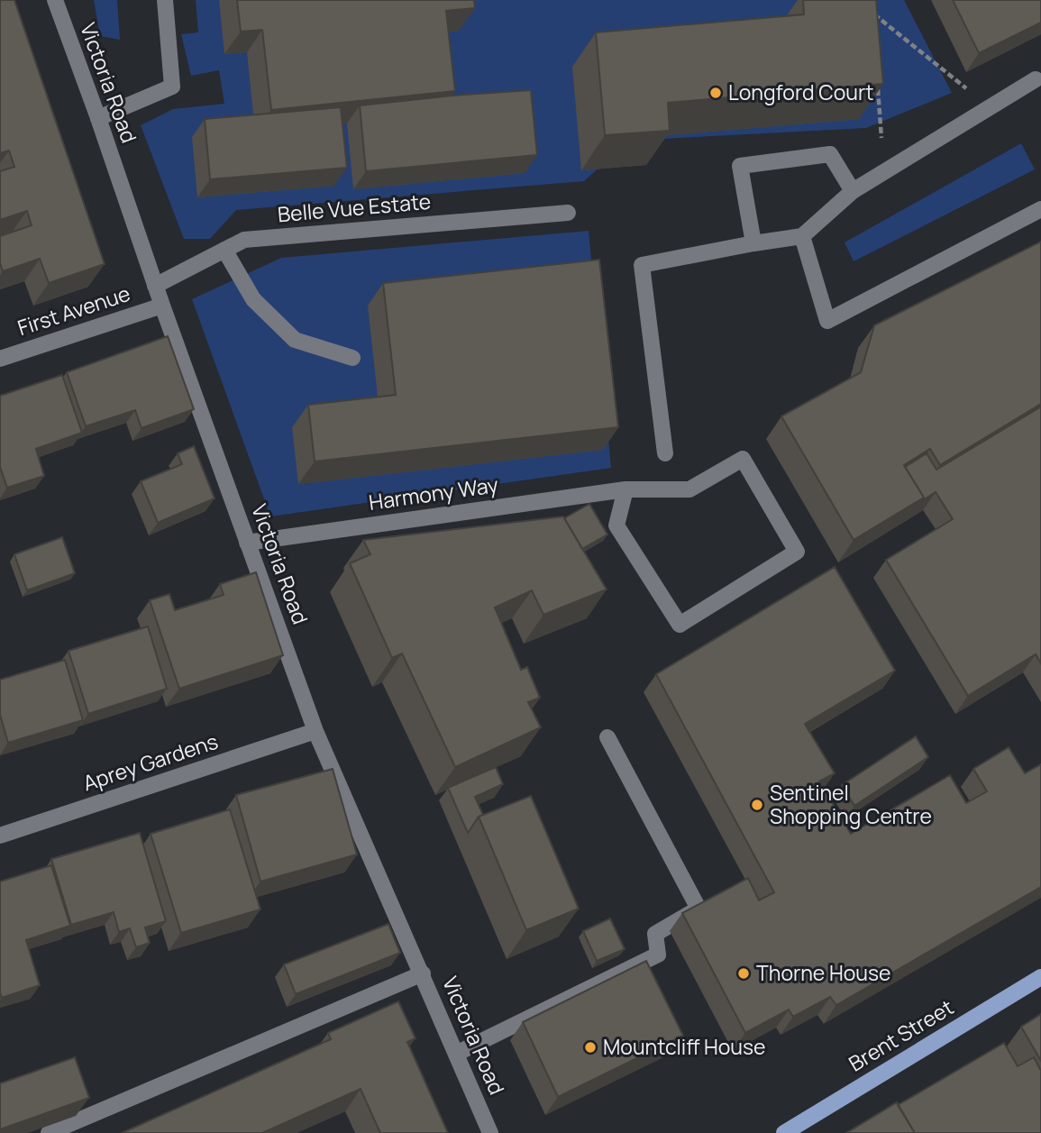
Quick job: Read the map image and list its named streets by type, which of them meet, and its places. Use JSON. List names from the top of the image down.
{
  "streets": {
    "main road": ["Brent Street"],
    "street": [
      "Victoria Road",
      "Belle Vue Estate",
      "First Avenue",
      "Harmony Way",
      "Aprey Gardens"
    ]
  },
  "crossings": [
    ["Victoria Road", "Belle Vue Estate"],
    ["Victoria Road", "First Avenue"],
    ["Victoria Road", "Harmony Way"],
    ["Victoria Road", "Aprey Gardens"]
  ],
  "places": [
    "Longford Court",
    "Sentinel Shopping Centre",
    "Thorne House",
    "Mountcliff House"
  ]
}
